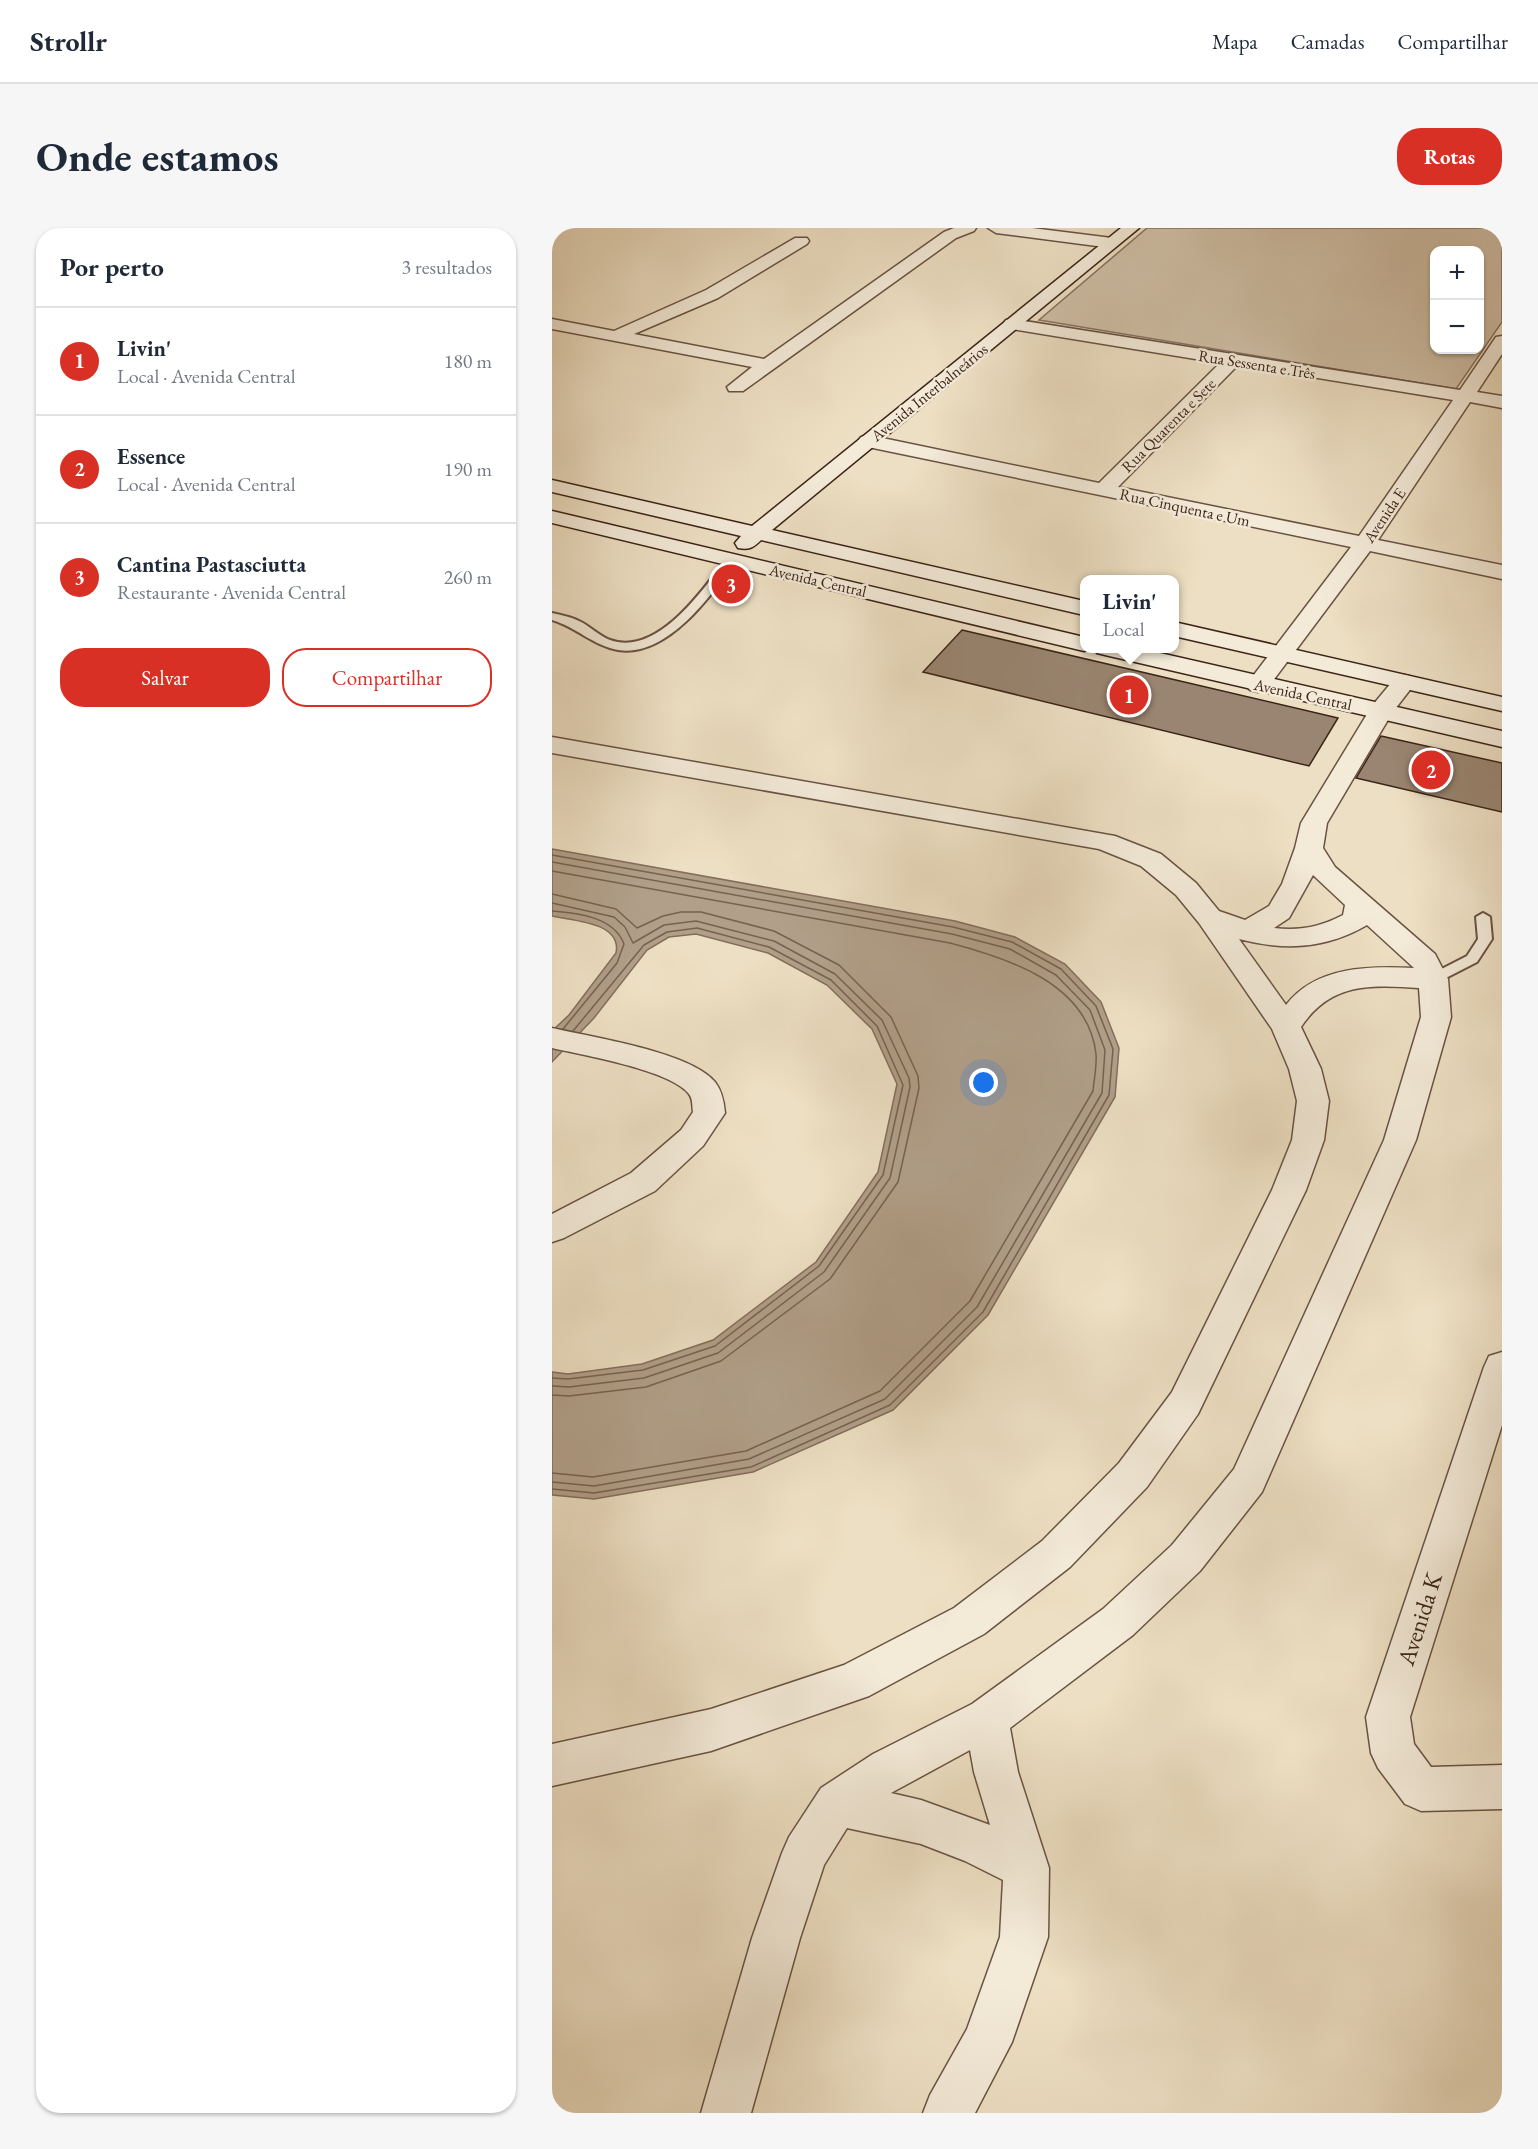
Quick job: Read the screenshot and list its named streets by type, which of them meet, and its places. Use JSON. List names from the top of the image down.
{
  "streets": {
    "street": [
      "Rua Sessenta e Três",
      "Avenida Interbalneários",
      "Rua Quarenta e Sete",
      "Rua Cinquenta e Um",
      "Avenida E",
      "Avenida Central",
      "Avenida K"
    ]
  },
  "crossings": [
    ["Rua Sessenta e Três", "Avenida Interbalneários"],
    ["Rua Sessenta e Três", "Rua Quarenta e Sete"],
    ["Rua Sessenta e Três", "Avenida E"],
    ["Avenida Interbalneários", "Rua Cinquenta e Um"],
    ["Avenida Interbalneários", "Avenida Central"],
    ["Rua Quarenta e Sete", "Rua Cinquenta e Um"],
    ["Rua Cinquenta e Um", "Avenida E"],
    ["Avenida E", "Avenida Central"]
  ],
  "page": {
    "header": "Strollr",
    "nav": ["Mapa", "Camadas", "Compartilhar"],
    "buttons": [
      "Rotas",
      ["Salvar", "Compartilhar"]
    ],
    "title": "Onde estamos",
    "heading": ["Por perto", "3 resultados"],
    "map_buttons": ["+", "−"],
    "list": [
      {
        "mark": "1",
        "name": "Livin'",
        "note": "Local · Avenida Central",
        "value": "180 m"
      },
      {
        "mark": "2",
        "name": "Essence",
        "note": "Local · Avenida Central",
        "value": "190 m"
      },
      {
        "mark": "3",
        "name": "Cantina Pastasciutta",
        "note": "Restaurante · Avenida Central",
        "value": "260 m"
      }
    ],
    "pins": ["3", "1", "2"],
    "popup": ["Livin'", "Local"]
  }
}
